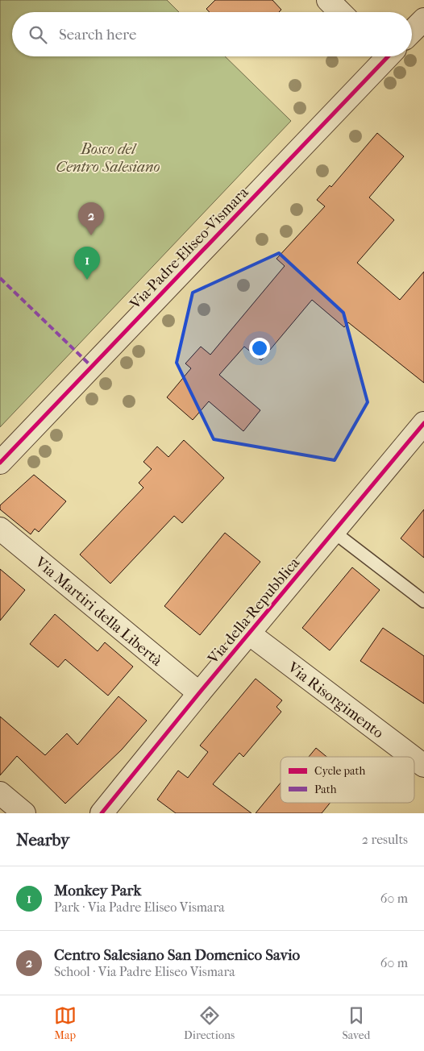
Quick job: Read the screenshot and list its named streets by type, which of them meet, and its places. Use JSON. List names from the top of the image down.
{
  "streets": {
    "street": [
      "Via Padre Eliseo Vismara",
      "Via della Repubblica",
      "Via Martiri della Libertà",
      "Via Risorgimento"
    ]
  },
  "crossings": [
    ["Via della Repubblica", "Via Martiri della Libertà"],
    ["Via della Repubblica", "Via Risorgimento"]
  ],
  "parks": ["Bosco del Centro Salesiano"],
  "legend": ["Cycle path", "Path"],
  "page": {
    "search": "Search here",
    "pins": ["2", "1"],
    "heading": ["Nearby", "2 results"],
    "list": [
      {
        "mark": "1",
        "name": "Monkey Park",
        "note": "Park · Via Padre Eliseo Vismara",
        "value": "60 m"
      },
      {
        "mark": "2",
        "name": "Centro Salesiano San Domenico Savio",
        "note": "School · Via Padre Eliseo Vismara",
        "value": "60 m"
      }
    ],
    "nav": ["Map", "Directions", "Saved"]
  }
}
